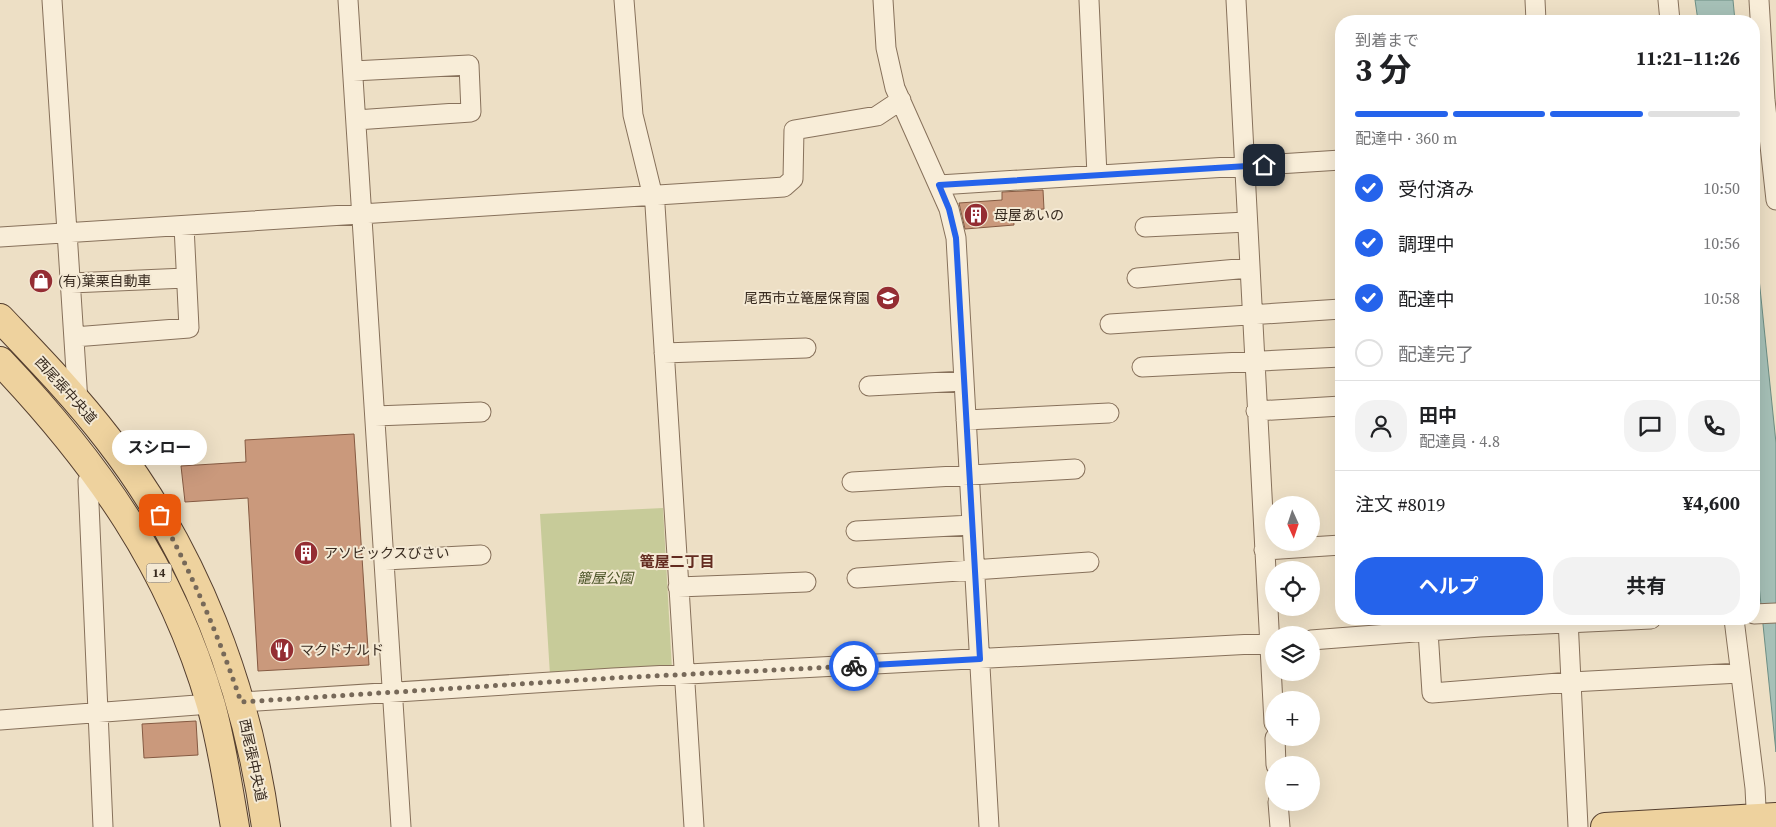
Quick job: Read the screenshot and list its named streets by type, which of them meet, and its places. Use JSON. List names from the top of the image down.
{
  "streets": {
    "main road": ["西尾張中央道", "14"]
  },
  "districts": ["篭屋二丁目"],
  "parks": ["籠屋公園"],
  "places": {
    "building": ["母屋あいの", "アソビックスびさい"],
    "shop": ["(有)葉栗自動車"],
    "school or university": ["尾西市立篭屋保育園"],
    "other": ["スシロー"],
    "restaurant": ["マクドナルド"]
  },
  "north": "bottom",
  "page": {
    "heading": ["3 分", "到着まで", "11:21–11:26"],
    "panel": [
      "田中",
      "配達員 · 4.8",
      "注文 #8019",
      "¥4,600"
    ],
    "bar": "配達中 · 360 m",
    "list": [
      ["受付済み", "10:50"],
      ["調理中", "10:56"],
      ["配達中", "10:58"],
      "配達完了"
    ],
    "bubble": "スシロー",
    "map_buttons": ["+", "−"],
    "buttons": ["ヘルプ", "共有"]
  }
}
